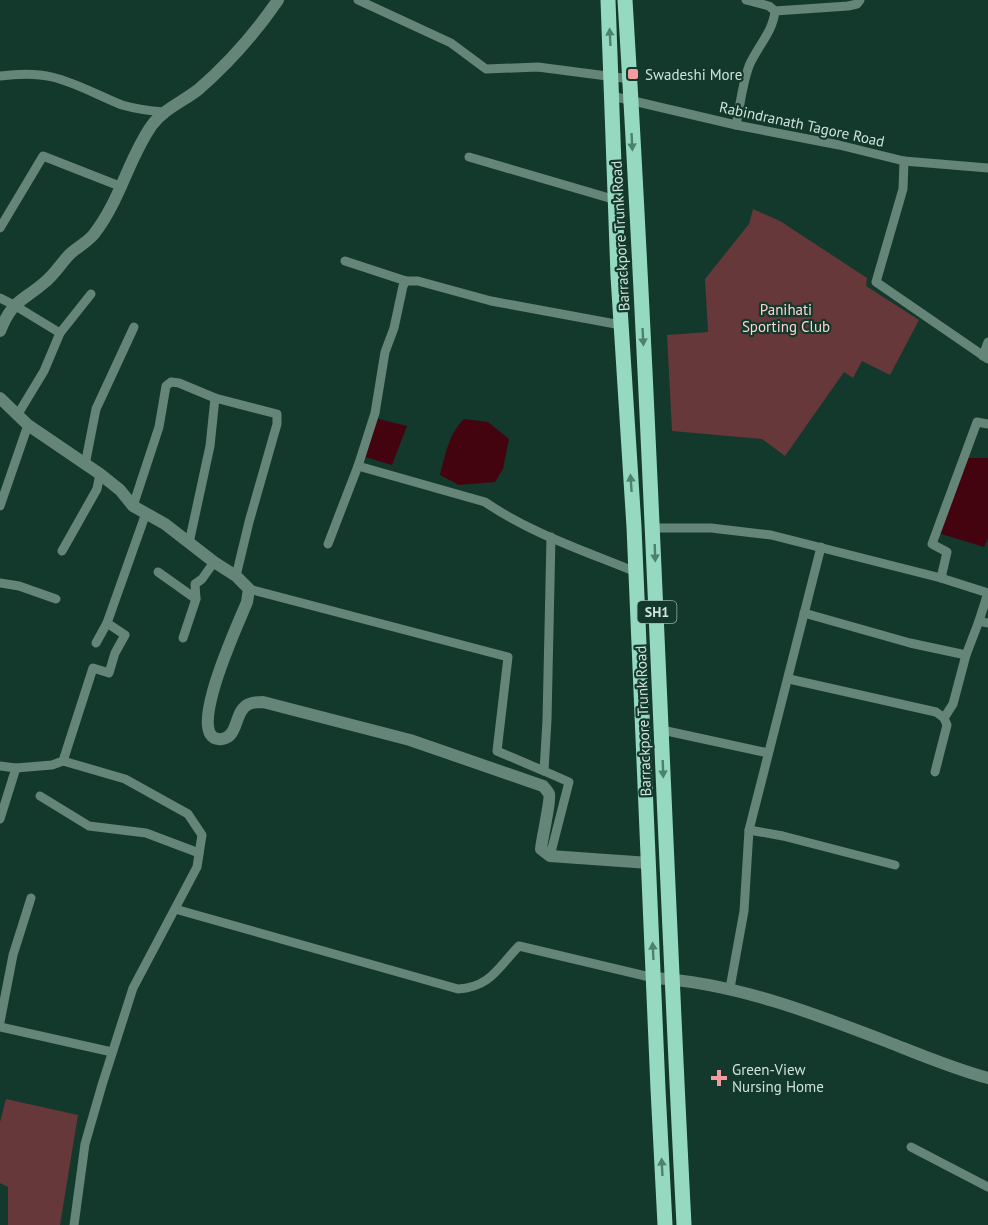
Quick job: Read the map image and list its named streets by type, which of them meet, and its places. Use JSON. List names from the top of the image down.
{
  "streets": {
    "main road": ["Barrackpore Trunk Road", "SH1"],
    "street": ["Rabindranath Tagore Road"]
  },
  "crossings": [
    ["Rabindranath Tagore Road", "Barrackpore Trunk Road"]
  ],
  "parks": ["Panihati Sporting Club"],
  "places": {
    "transit": ["Swadeshi More"],
    "health": ["Green-View Nursing Home"]
  }
}
